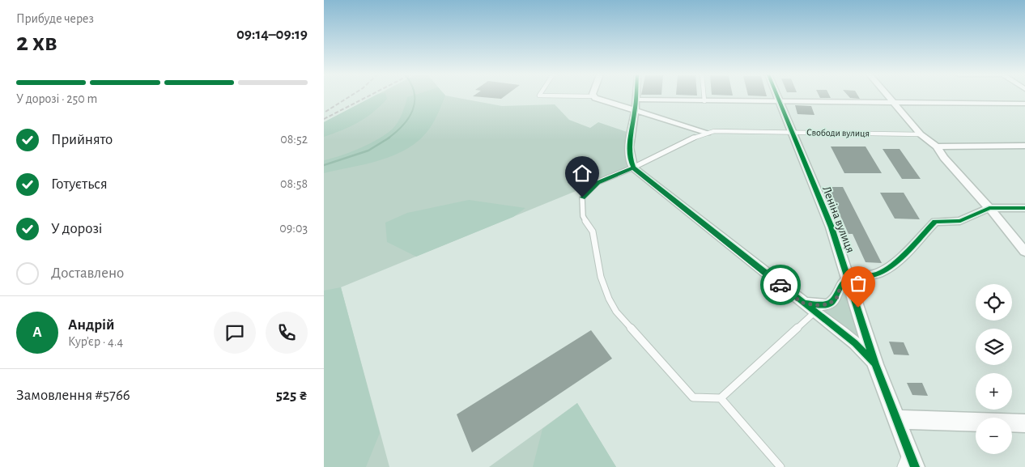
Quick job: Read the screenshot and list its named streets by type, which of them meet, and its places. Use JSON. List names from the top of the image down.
{
  "streets": {
    "street": ["Свободи вулиця", "Леніна вулиця"]
  },
  "crossings": [
    ["Свободи вулиця", "Леніна вулиця"]
  ],
  "page": {
    "heading": ["2 хв", "Прибуде через", "09:14–09:19"],
    "panel": [
      "Андрій",
      "Кур’єр · 4.4",
      "Замовлення #5766",
      "525 ₴"
    ],
    "bar": "У дорозі · 250 m",
    "list": [
      ["Прийнято", "08:52"],
      ["Готується", "08:58"],
      ["У дорозі", "09:03"],
      "Доставлено"
    ],
    "map_buttons": ["+", "−"],
    "round": "А"
  }
}
